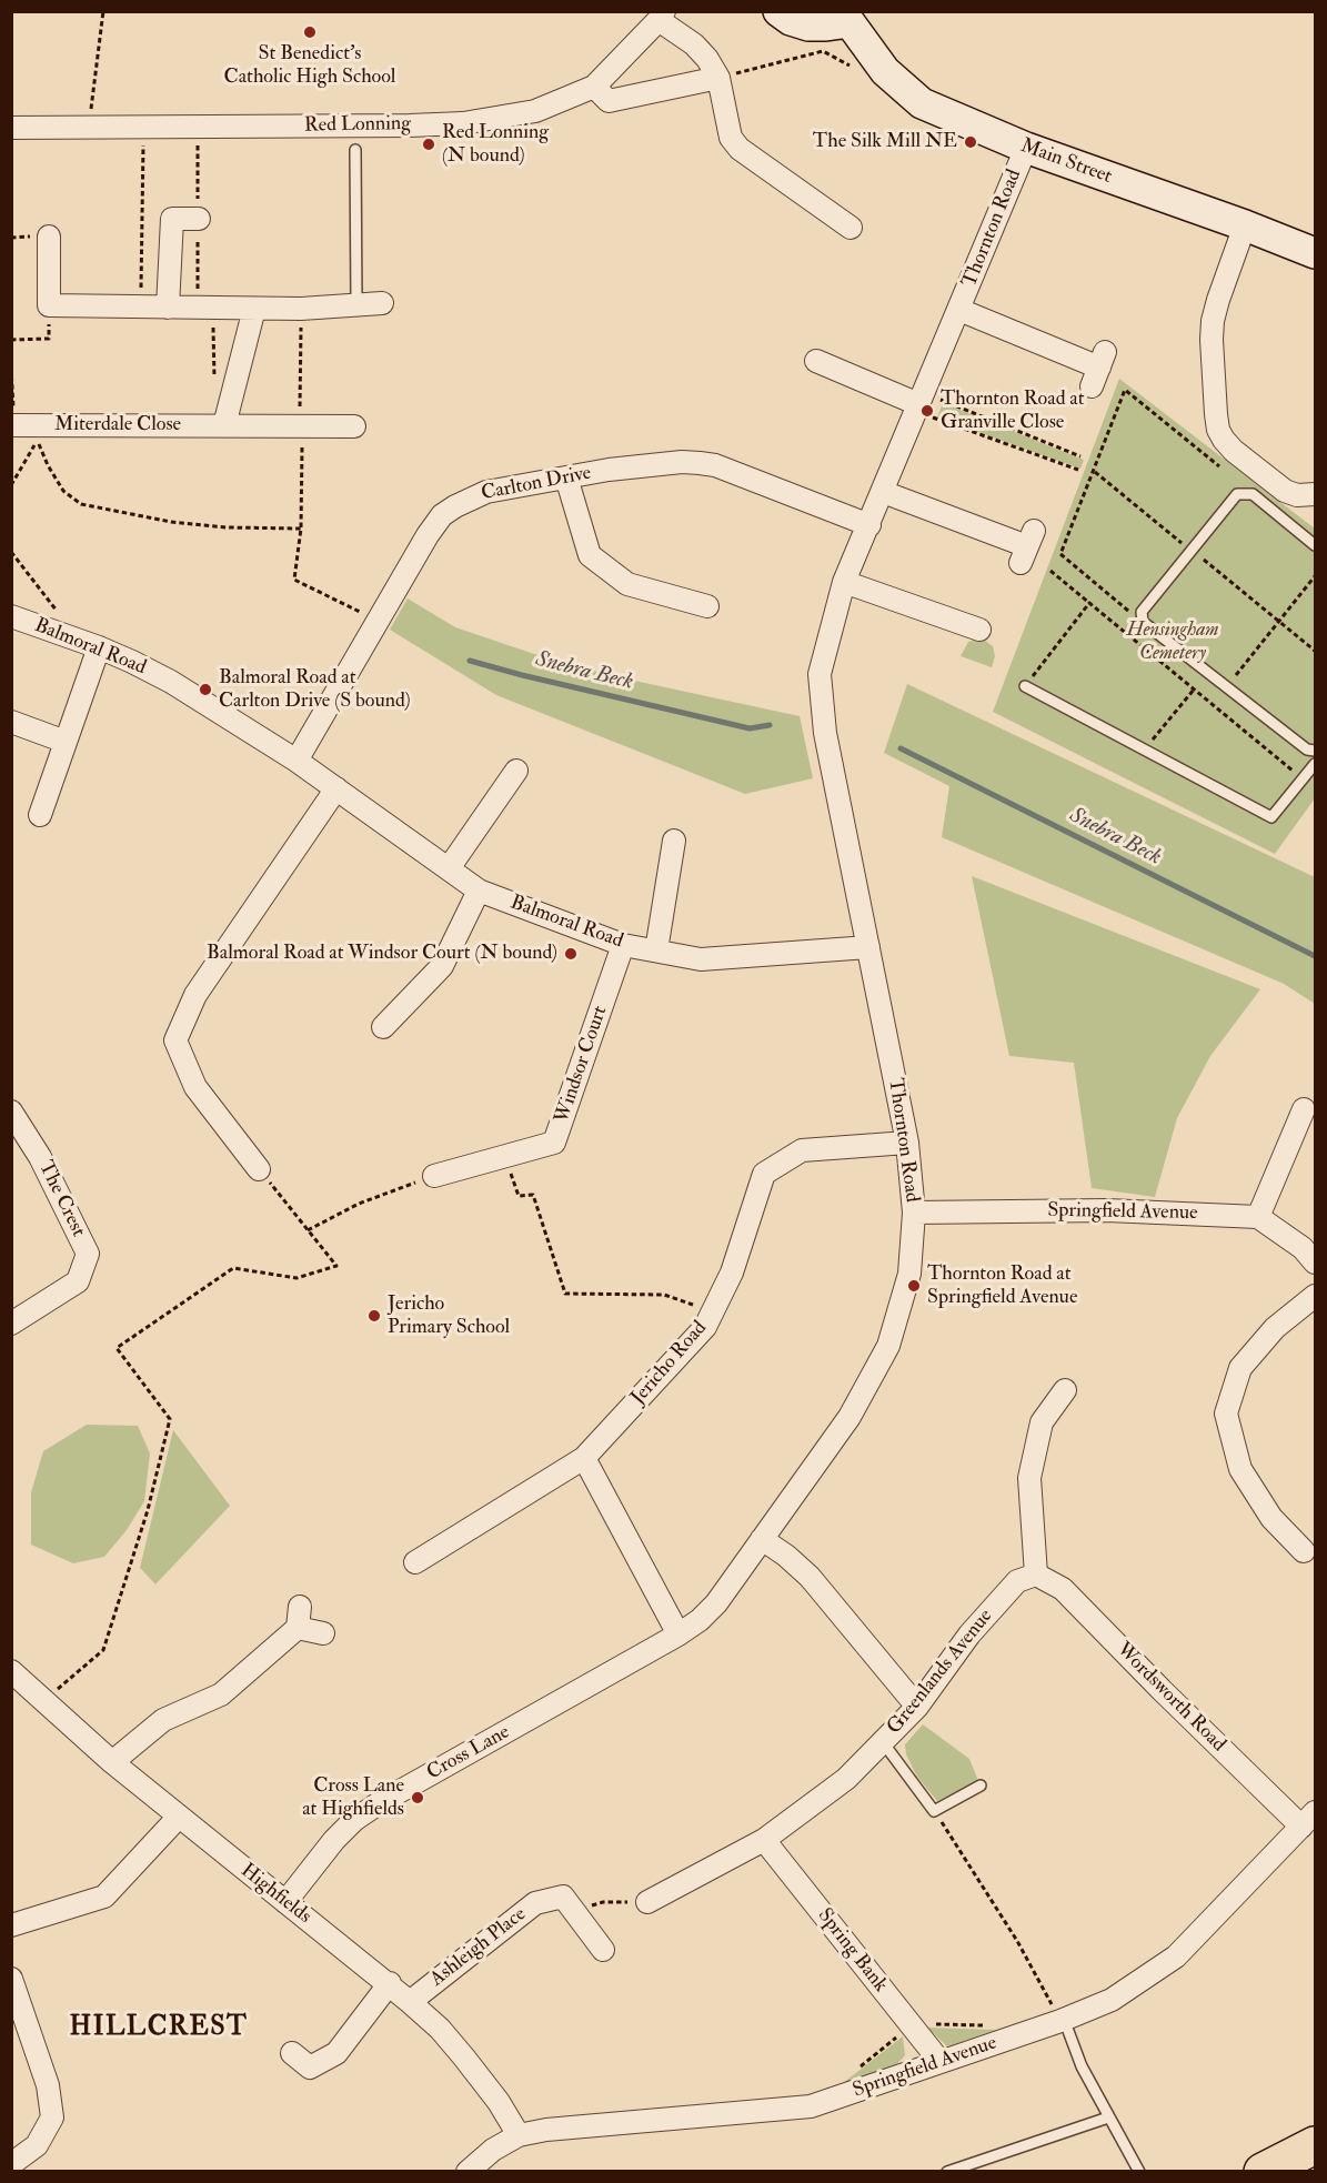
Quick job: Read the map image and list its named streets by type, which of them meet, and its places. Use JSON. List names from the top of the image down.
{
  "streets": {
    "main road": ["Main Street"],
    "street": [
      "Red Lonning",
      "Thornton Road",
      "Miterdale Close",
      "Carlton Drive",
      "Balmoral Road",
      "Windsor Court",
      "The Crest",
      "Springfield Avenue",
      "Jericho Road",
      "Greenlands Avenue",
      "Wordsworth Road",
      "Cross Lane",
      "Highfields",
      "Ashleigh Place",
      "Spring Bank"
    ]
  },
  "crossings": [
    ["Main Street", "Thornton Road"],
    ["Thornton Road", "Carlton Drive"],
    ["Thornton Road", "Balmoral Road"],
    ["Thornton Road", "Springfield Avenue"],
    ["Thornton Road", "Jericho Road"],
    ["Thornton Road", "Cross Lane"],
    ["Carlton Drive", "Balmoral Road"],
    ["Balmoral Road", "Windsor Court"],
    ["Springfield Avenue", "Wordsworth Road"],
    ["Springfield Avenue", "Highfields"],
    ["Springfield Avenue", "Spring Bank"],
    ["Greenlands Avenue", "Wordsworth Road"],
    ["Greenlands Avenue", "Spring Bank"],
    ["Cross Lane", "Highfields"],
    ["Highfields", "Ashleigh Place"]
  ],
  "districts": ["HILLCREST"],
  "water": ["Snebra Beck"],
  "parks": ["Hensingham Cemetery"],
  "places": [
    "St Benedict's Catholic High School",
    "The Silk Mill NE",
    "Red Lonning (N bound)",
    "Thornton Road at Granville Close",
    "Balmoral Road at Carlton Drive (S bound)",
    "Balmoral Road at Windsor Court (N bound)",
    "Thornton Road at Springfield Avenue",
    "Jericho Primary School",
    "Cross Lane at Highfields"
  ]
}
